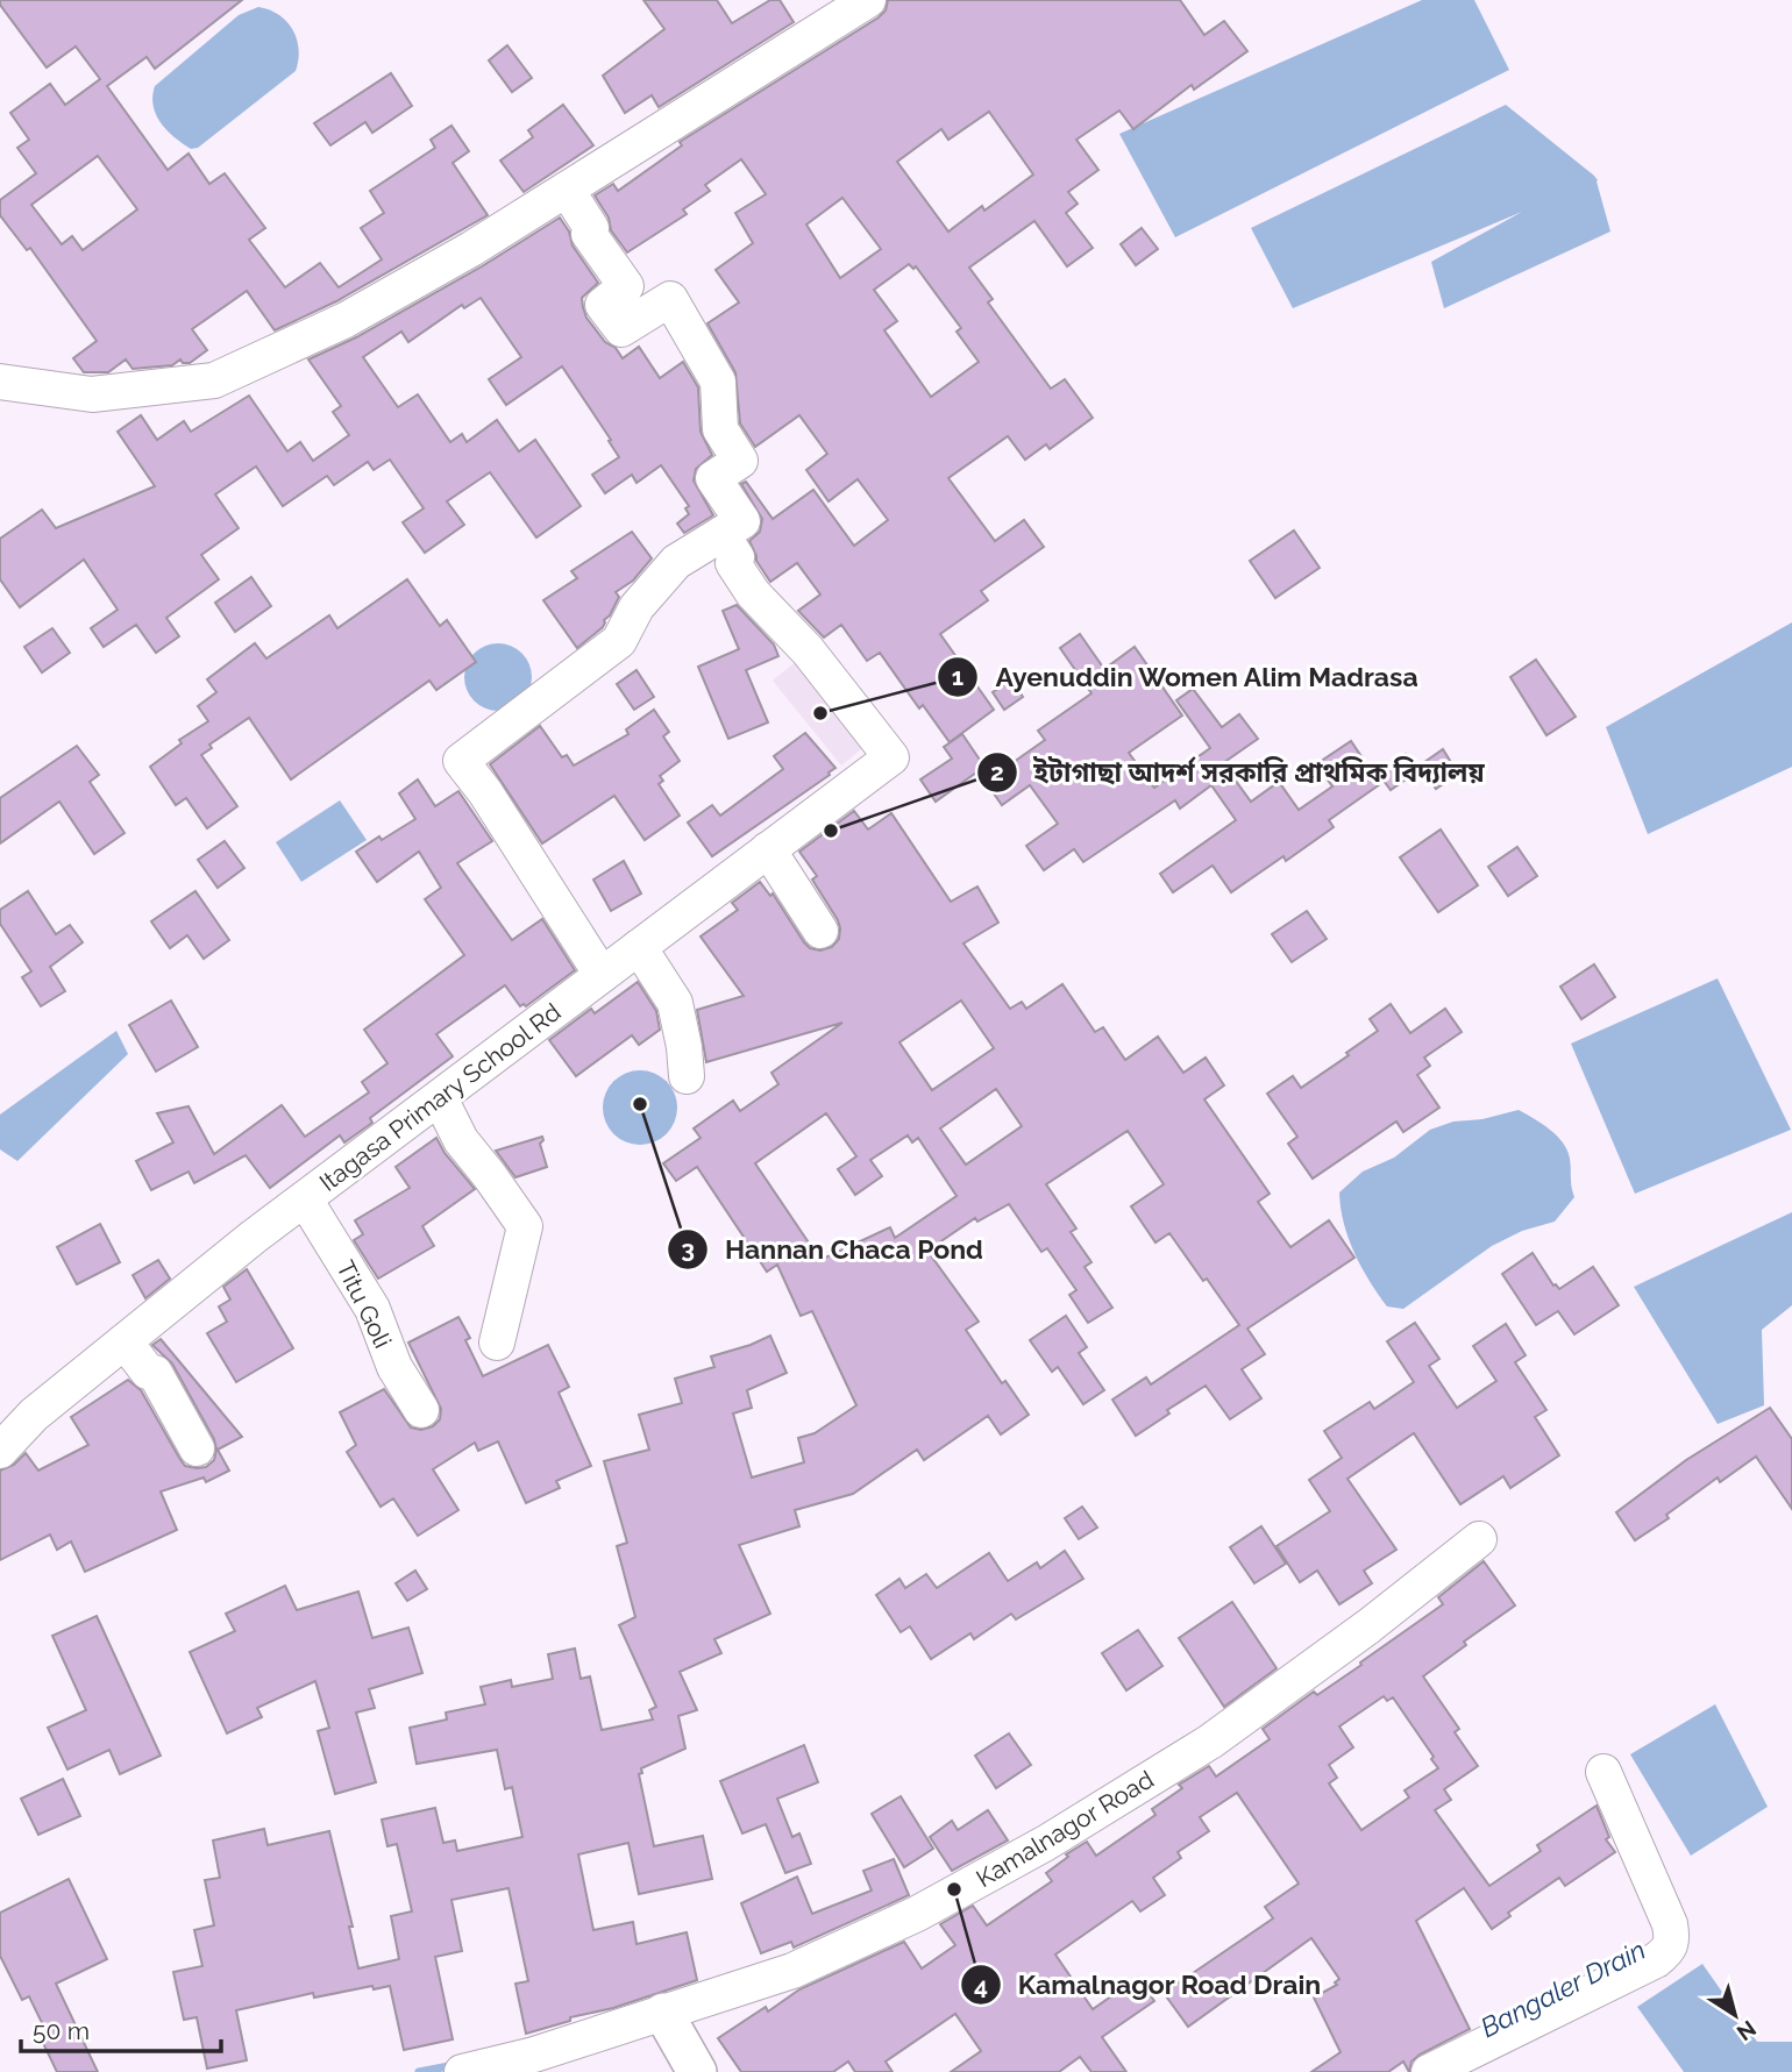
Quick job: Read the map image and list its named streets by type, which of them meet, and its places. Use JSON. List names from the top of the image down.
{
  "streets": {
    "street": ["Itagasa Primary School Rd", "Titu Goli", "Kamalnagor Road"]
  },
  "crossings": [
    ["Itagasa Primary School Rd", "Titu Goli"]
  ],
  "water": ["Bangaler Drain"],
  "places": [
    "Ayenuddin Women Alim Madrasa",
    "ইটাগাছা আদর্শ সরকারি প্রাথমিক বিদ্যালয়",
    "Hannan Chaca Pond",
    "Kamalnagor Road Drain"
  ],
  "scale_bar": "50 m",
  "north": "bottom right"
}
